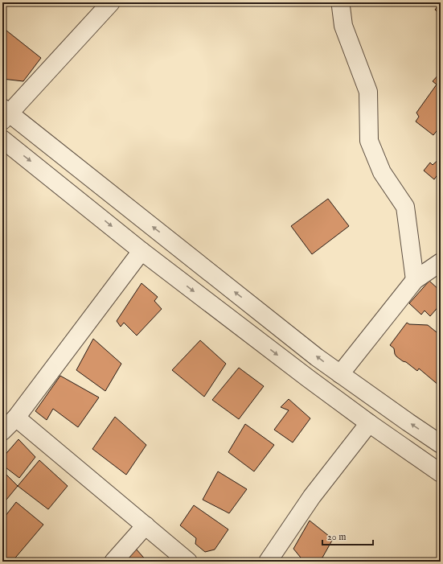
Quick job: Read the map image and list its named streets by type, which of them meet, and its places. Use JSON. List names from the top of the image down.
{
  "scale_bar": "20 m"
}
